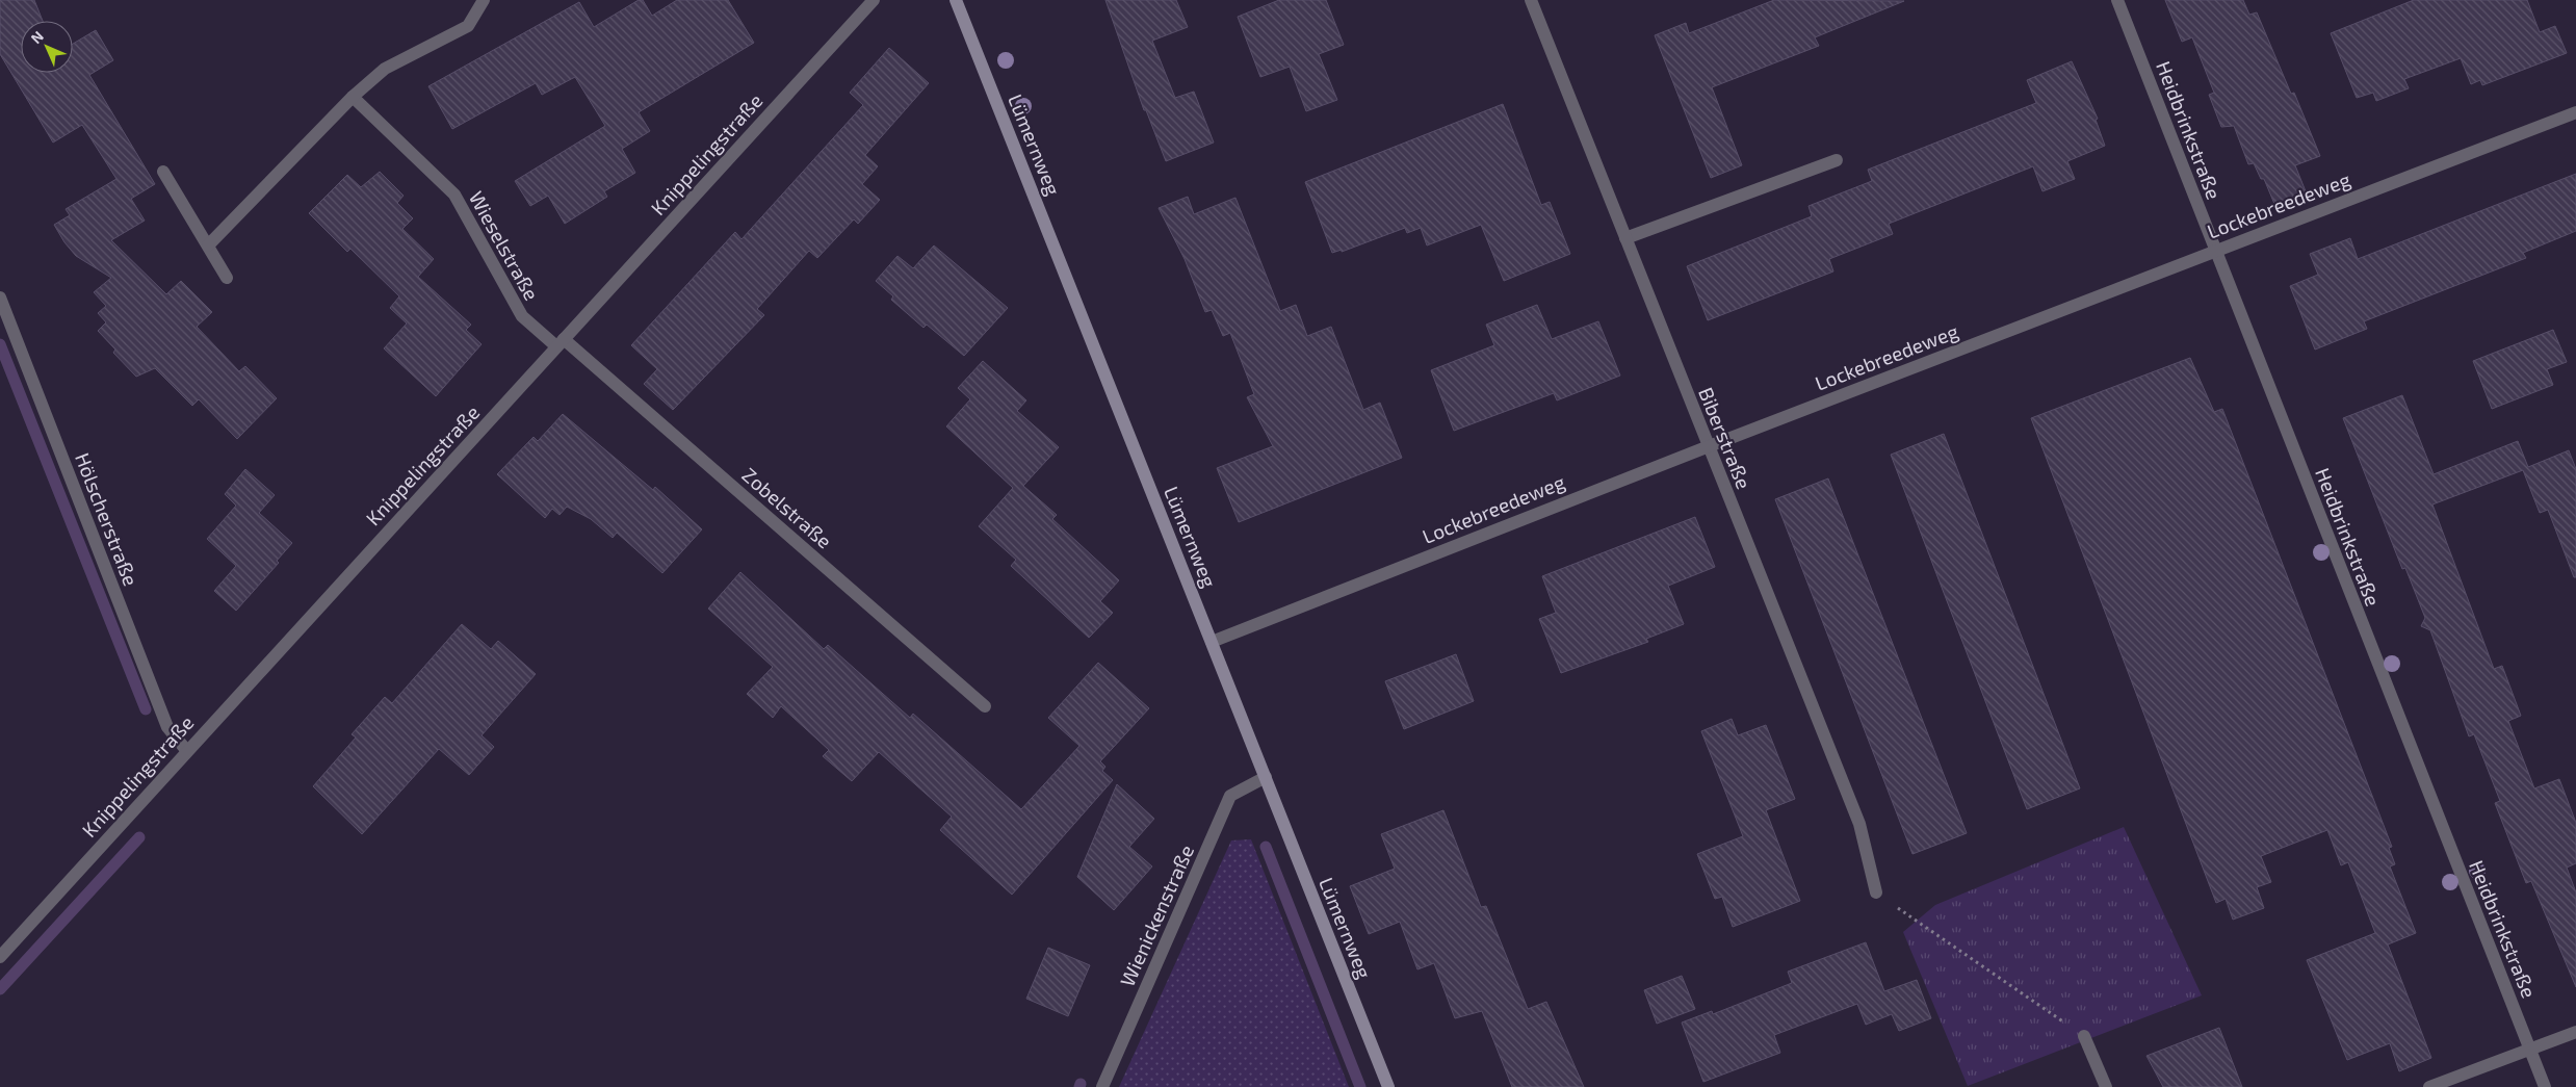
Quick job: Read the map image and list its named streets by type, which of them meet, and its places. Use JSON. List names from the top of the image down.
{
  "streets": {
    "street": [
      "Heidbrinkstraße",
      "Lümernweg",
      "Knippelingstraße",
      "Lockebreedeweg",
      "Wieselstraße",
      "Biberstraße",
      "Zobelstraße",
      "Hölscherstraße",
      "Wienickenstraße"
    ]
  },
  "crossings": [
    ["Heidbrinkstraße", "Lockebreedeweg"],
    ["Lümernweg", "Lockebreedeweg"],
    ["Lümernweg", "Wienickenstraße"],
    ["Knippelingstraße", "Wieselstraße"],
    ["Knippelingstraße", "Zobelstraße"],
    ["Knippelingstraße", "Hölscherstraße"],
    ["Lockebreedeweg", "Biberstraße"],
    ["Wieselstraße", "Zobelstraße"]
  ],
  "north": "top left"
}
